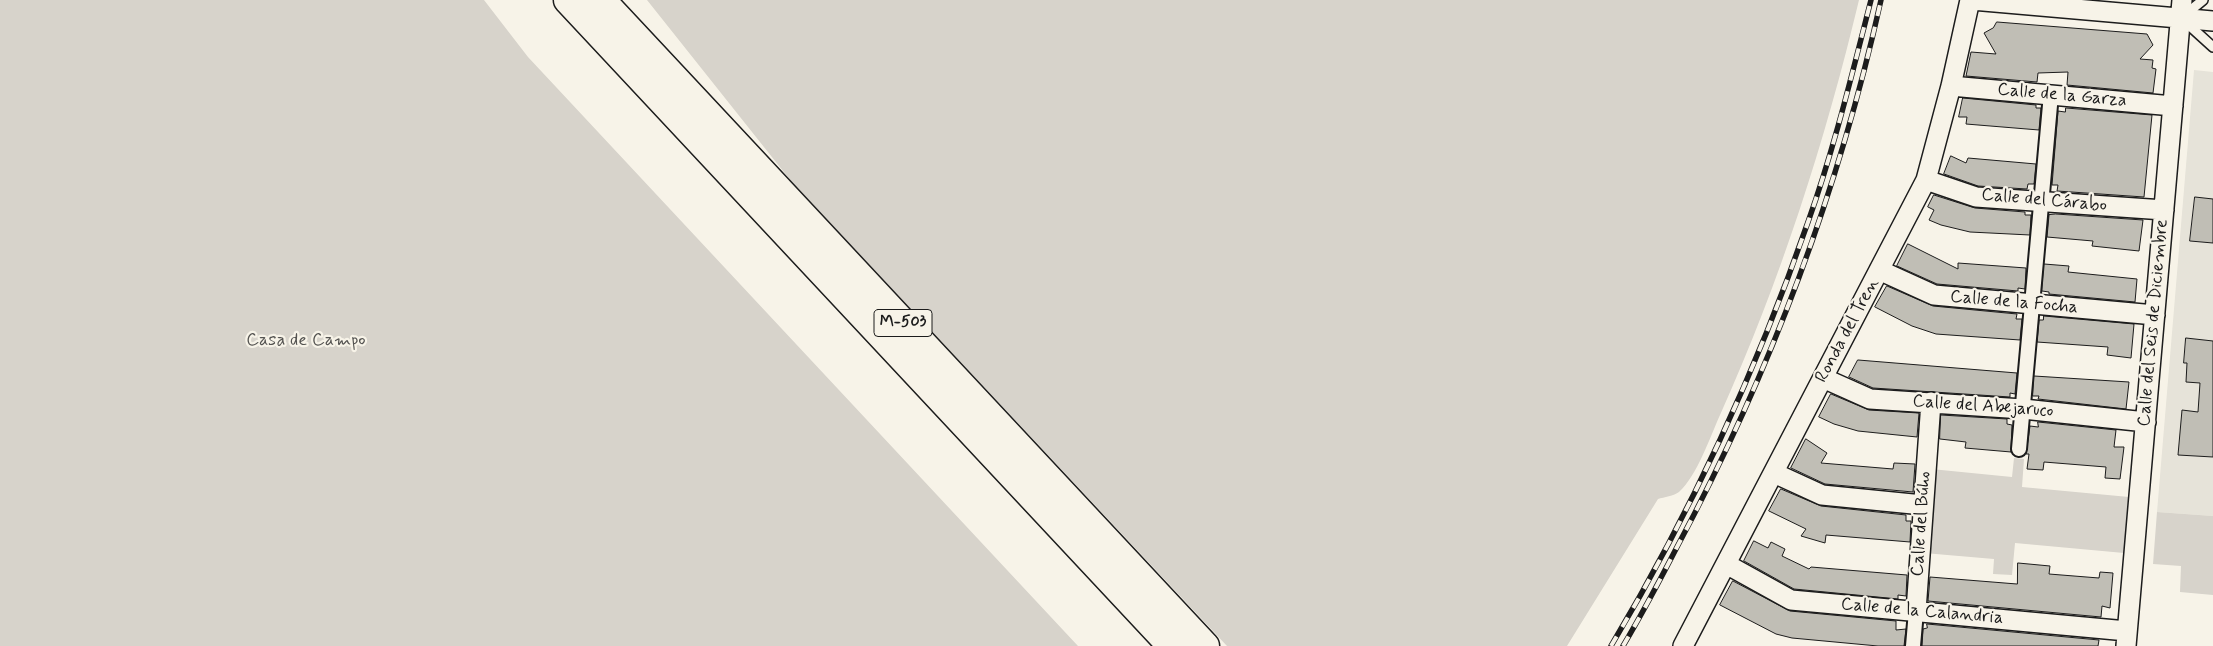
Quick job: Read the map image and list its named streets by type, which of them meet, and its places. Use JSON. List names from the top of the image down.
{
  "streets": {
    "highway": ["M-503"],
    "street": [
      "Calle de la Garza",
      "Calle del Cárabo",
      "Calle de la Focha",
      "Calle del Seis de Diciembre",
      "Ronda del Tren",
      "Calle del Abejaruco",
      "Calle del Búho",
      "Calle de la Calandria"
    ]
  },
  "crossings": [
    ["Calle de la Garza", "Calle del Seis de Diciembre"],
    ["Calle de la Garza", "Ronda del Tren"],
    ["Calle del Cárabo", "Calle del Seis de Diciembre"],
    ["Calle del Cárabo", "Ronda del Tren"],
    ["Calle de la Focha", "Calle del Seis de Diciembre"],
    ["Calle de la Focha", "Ronda del Tren"],
    ["Calle del Seis de Diciembre", "Calle del Abejaruco"],
    ["Calle del Seis de Diciembre", "Calle de la Calandria"],
    ["Ronda del Tren", "Calle del Abejaruco"],
    ["Ronda del Tren", "Calle de la Calandria"],
    ["Calle del Abejaruco", "Calle del Búho"],
    ["Calle del Búho", "Calle de la Calandria"]
  ],
  "parks": ["Casa de Campo"]
}
